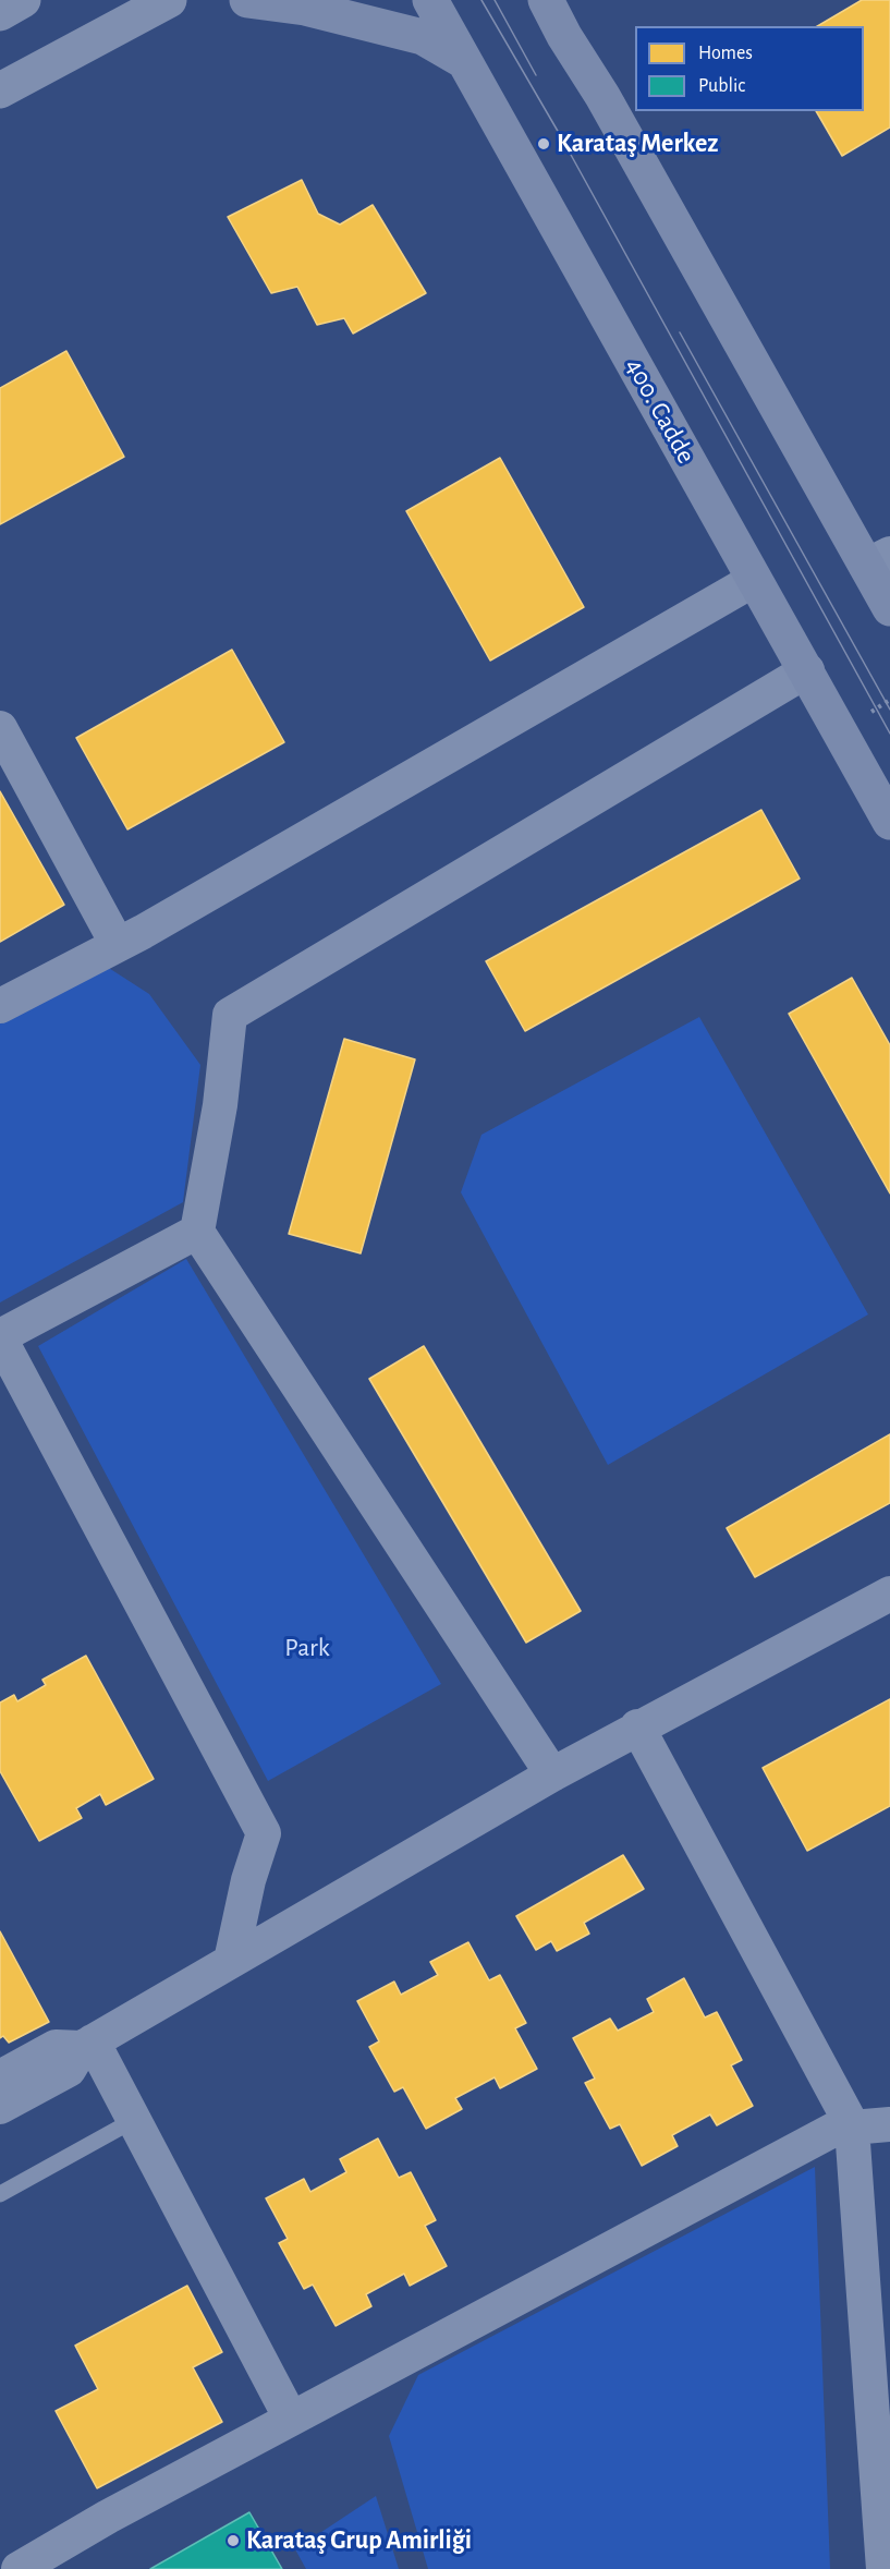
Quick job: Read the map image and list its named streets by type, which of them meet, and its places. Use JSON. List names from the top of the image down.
{
  "streets": {
    "main road": ["400. Cadde"]
  },
  "parks": ["Park"],
  "places": ["Karataş Merkez", "Karataş Grup Amirliği"],
  "legend": ["Homes", "Public"]
}
